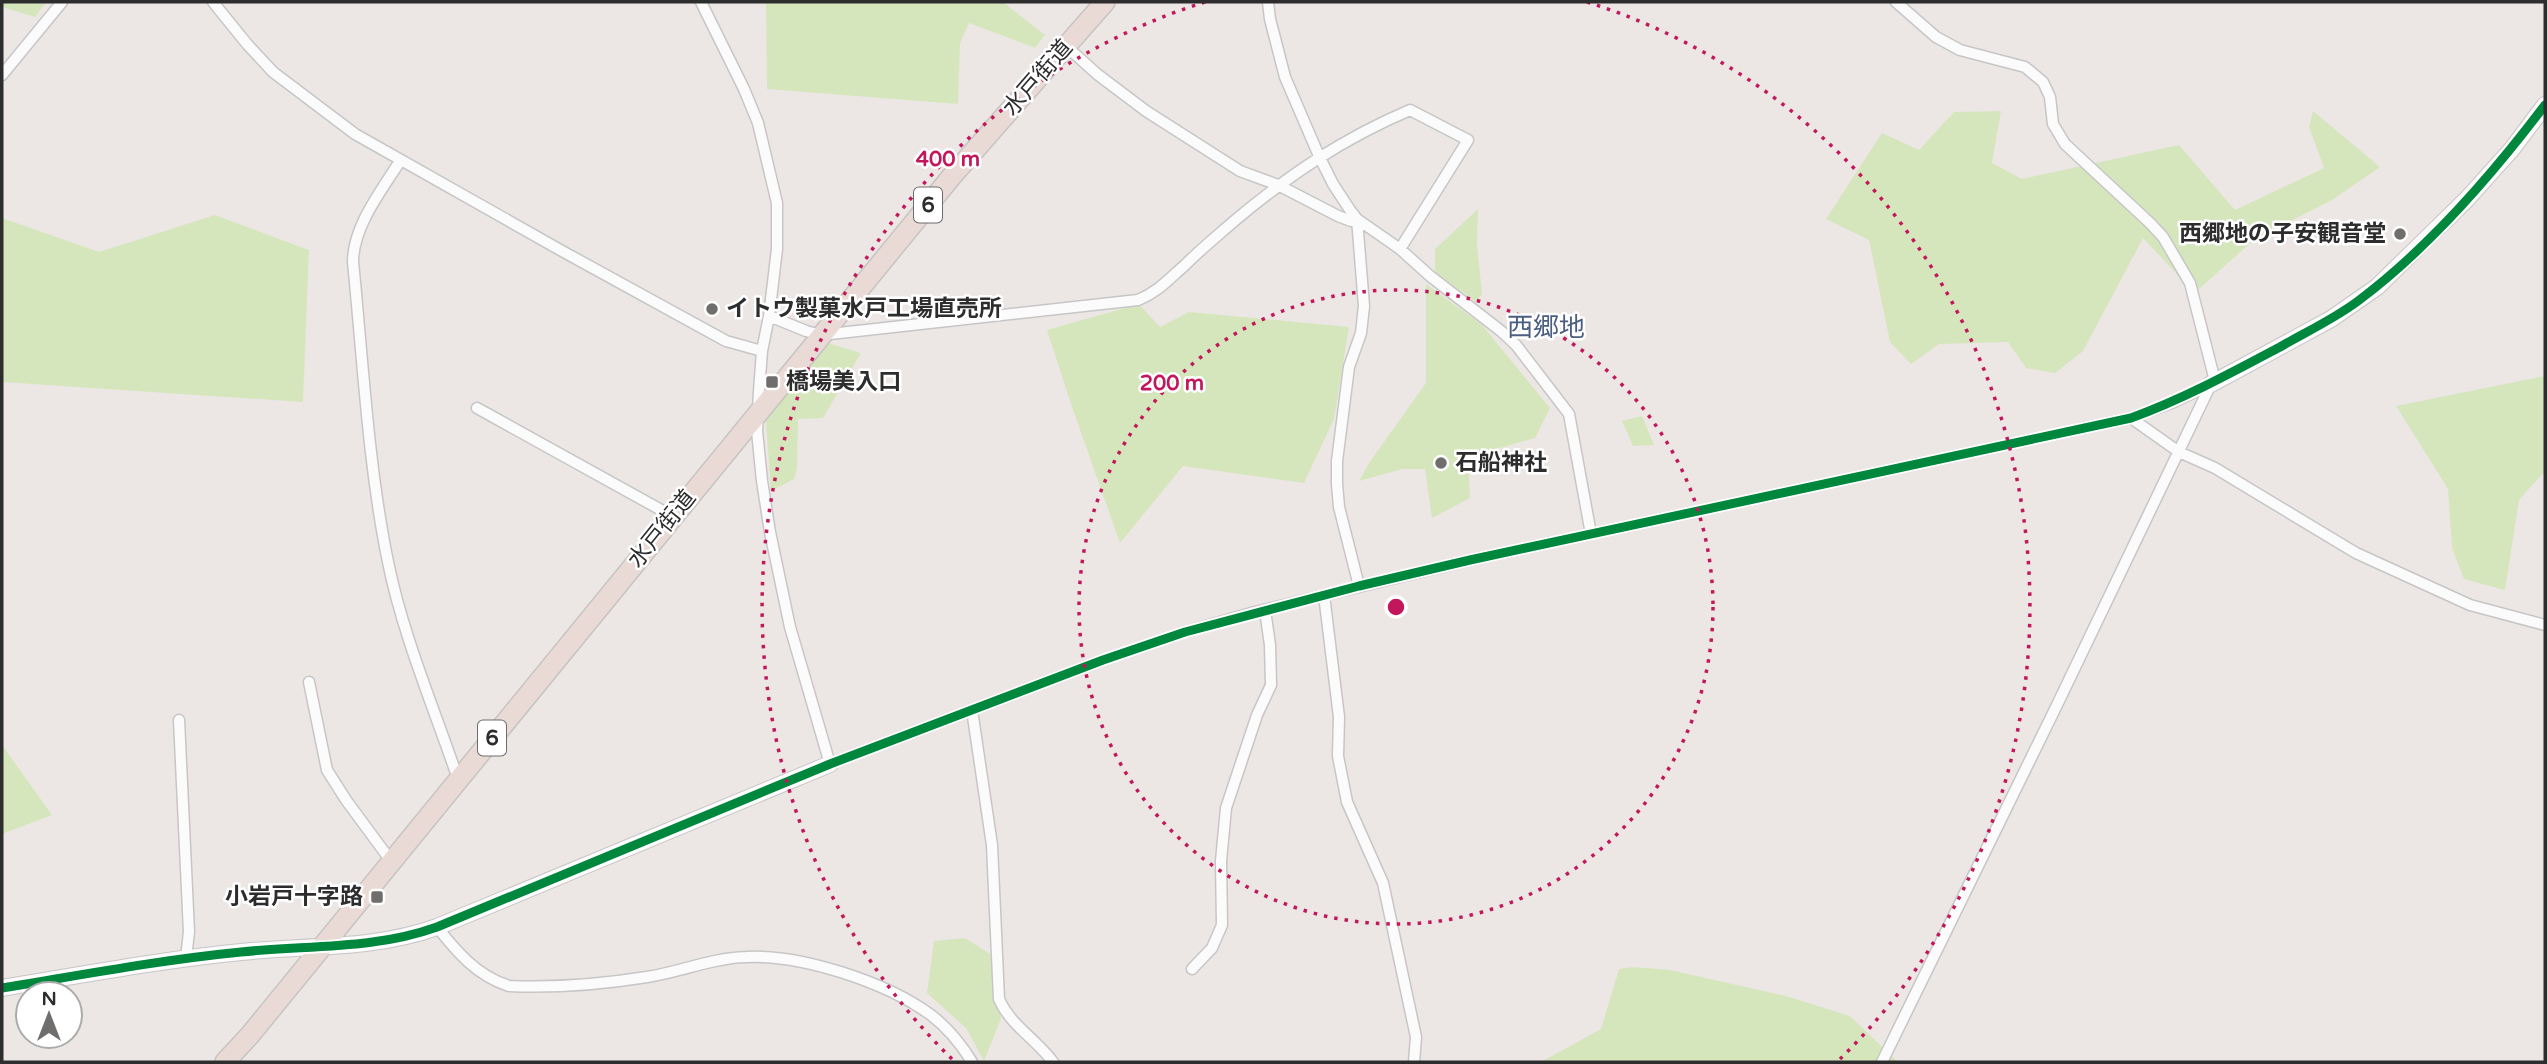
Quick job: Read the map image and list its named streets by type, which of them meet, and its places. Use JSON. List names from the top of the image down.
{
  "streets": {
    "highway": ["水戸街道", "6"]
  },
  "districts": ["西郷地"],
  "places": {
    "other": ["西郷地の子安観音堂", "イトウ製菓水戸工場直売所", "石船神社"],
    "transit": ["橋場美入口", "小岩戸十字路"]
  },
  "north": "top",
  "rings": ["400 m", "200 m"]
}
